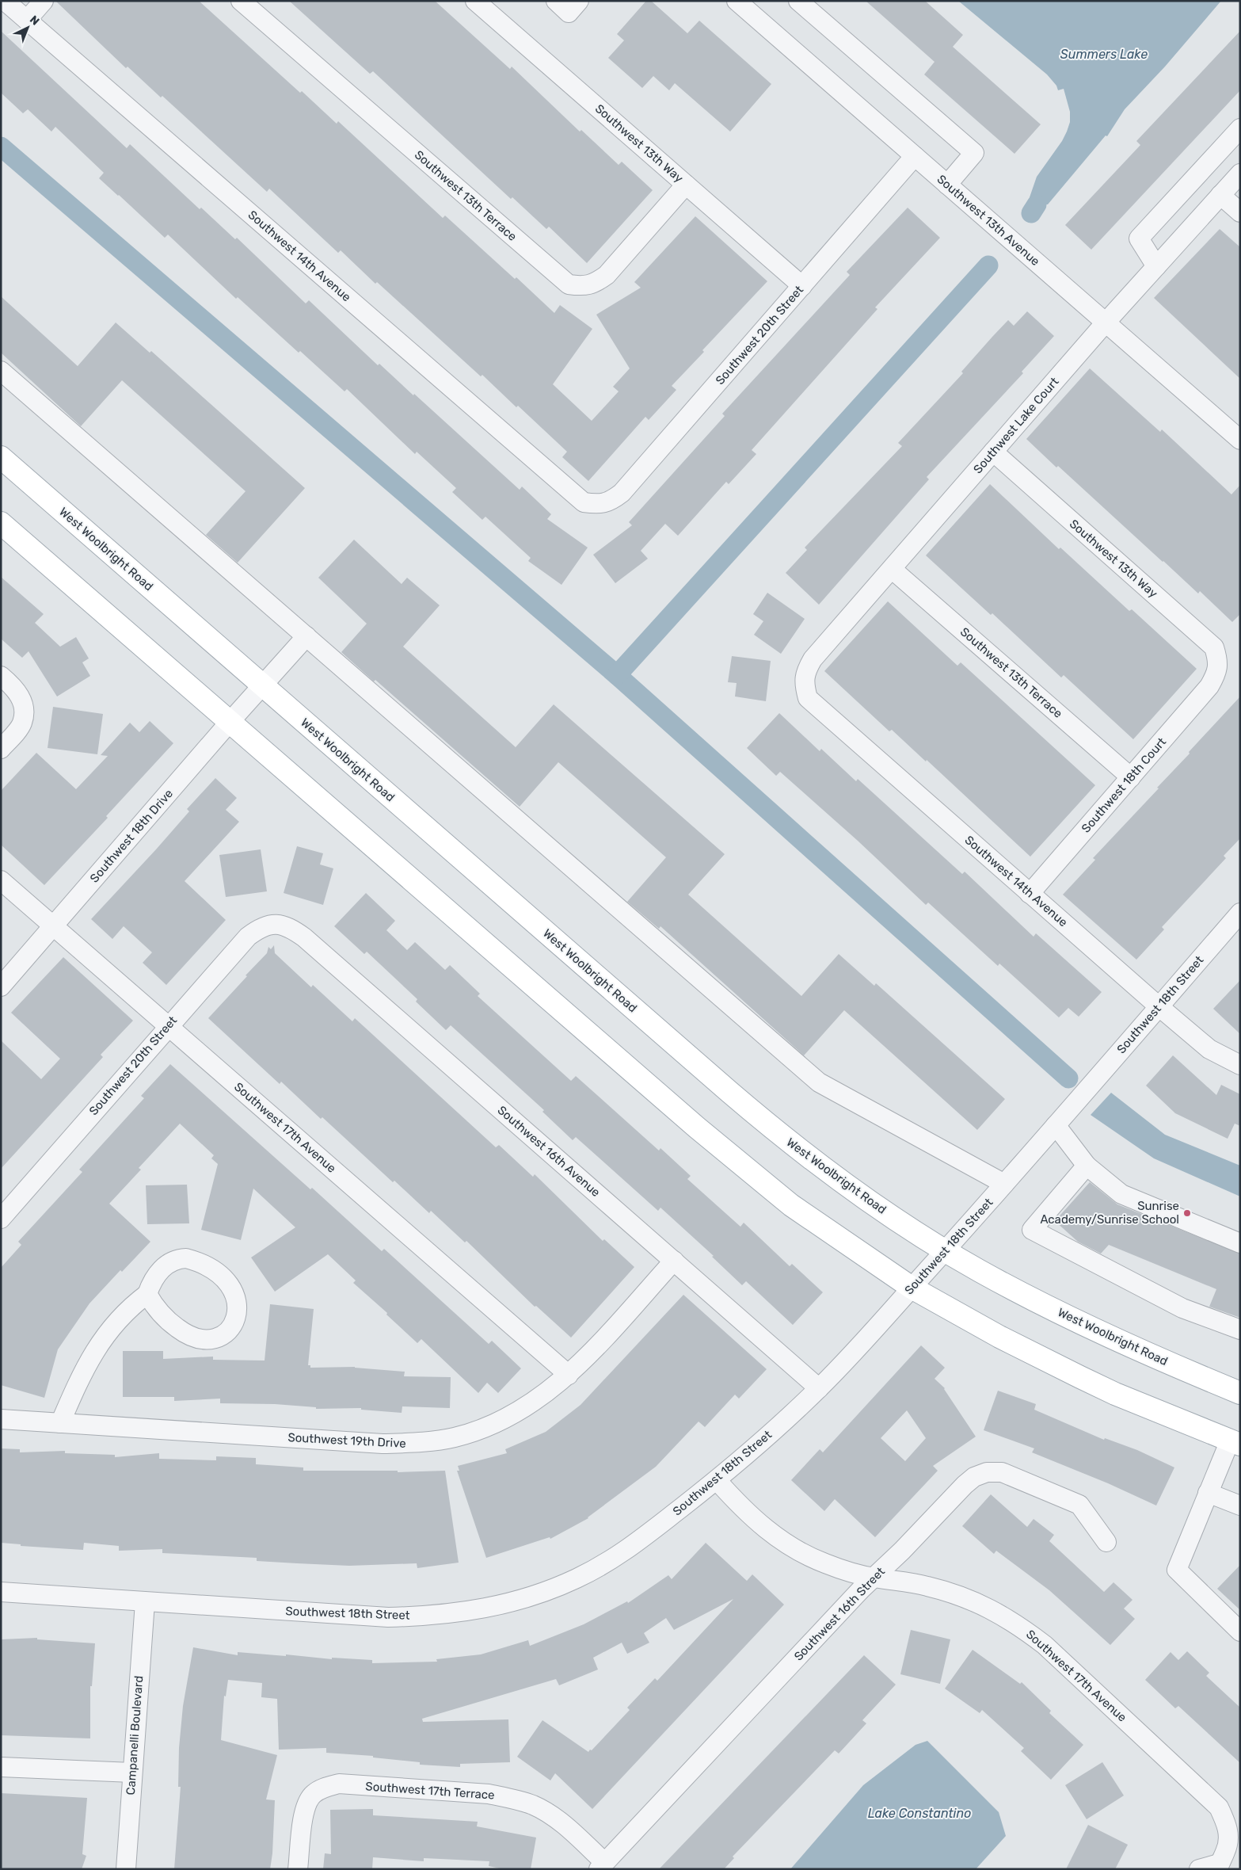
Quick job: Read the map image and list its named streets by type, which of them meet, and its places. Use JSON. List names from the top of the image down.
{
  "streets": {
    "main road": ["West Woolbright Road"],
    "street": [
      "Southwest 13th Way",
      "Southwest 13th Terrace",
      "Southwest 13th Avenue",
      "Southwest 14th Avenue",
      "Southwest 20th Street",
      "Southwest Lake Court",
      "Southwest 18th Court",
      "Southwest 18th Drive",
      "Southwest 18th Street",
      "Southwest 17th Avenue",
      "Southwest 16th Avenue",
      "Southwest 19th Drive",
      "Southwest 16th Street",
      "Campanelli Boulevard",
      "Southwest 17th Terrace"
    ]
  },
  "crossings": [
    ["Southwest 13th Way", "Southwest 13th Terrace"],
    ["Southwest 13th Way", "Southwest 20th Street"],
    ["Southwest 13th Way", "Southwest Lake Court"],
    ["Southwest 13th Way", "Southwest 18th Court"],
    ["Southwest 13th Terrace", "Southwest Lake Court"],
    ["Southwest 13th Terrace", "Southwest 18th Court"],
    ["Southwest 13th Avenue", "Southwest 20th Street"],
    ["Southwest 13th Avenue", "Southwest Lake Court"],
    ["Southwest 14th Avenue", "Southwest 20th Street"],
    ["Southwest 14th Avenue", "Southwest Lake Court"],
    ["Southwest 14th Avenue", "Southwest 18th Court"],
    ["Southwest 14th Avenue", "Southwest 18th Street"],
    ["Southwest 20th Street", "Southwest 17th Avenue"],
    ["Southwest 20th Street", "Southwest 16th Avenue"],
    ["West Woolbright Road", "Southwest 18th Drive"],
    ["West Woolbright Road", "Southwest 18th Street"],
    ["Southwest 18th Drive", "Southwest 17th Avenue"],
    ["Southwest 18th Street", "Southwest 17th Avenue"],
    ["Southwest 18th Street", "Southwest 16th Avenue"],
    ["Southwest 18th Street", "Campanelli Boulevard"],
    ["Southwest 17th Avenue", "Southwest 19th Drive"],
    ["Southwest 17th Avenue", "Southwest 16th Street"],
    ["Southwest 16th Avenue", "Southwest 19th Drive"],
    ["Southwest 16th Street", "Southwest 17th Terrace"]
  ],
  "water": ["Summers Lake", "Lake Constantino"],
  "places": ["Sunrise Academy/Sunrise School"],
  "north": "top right"
}
